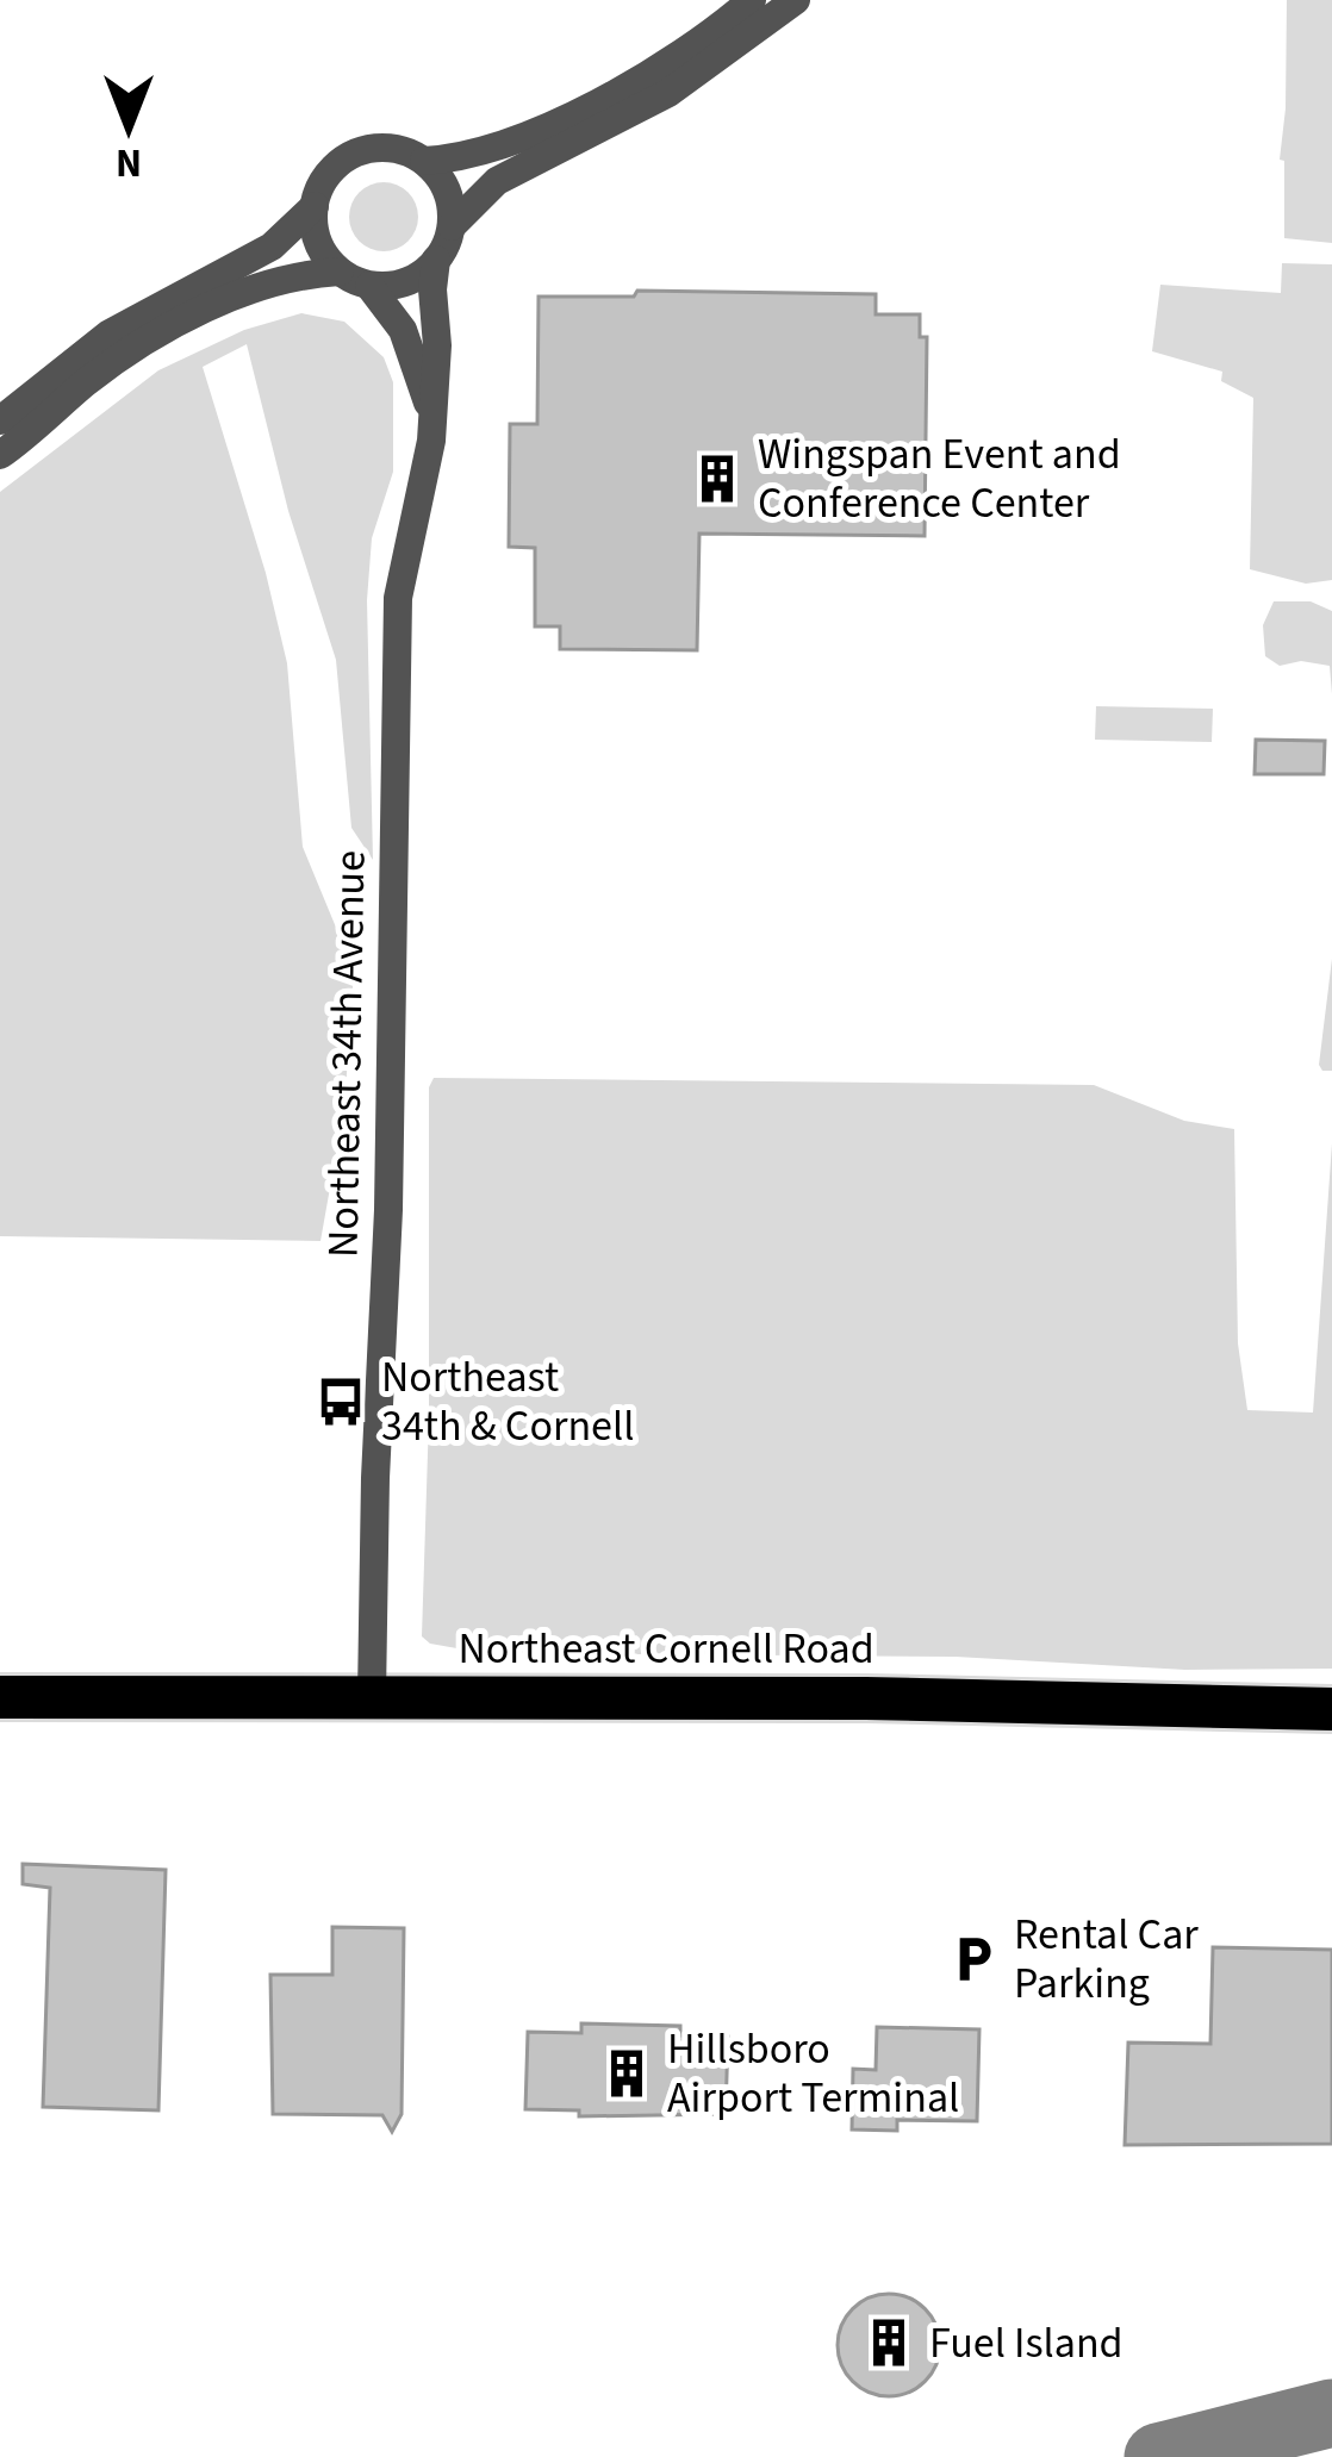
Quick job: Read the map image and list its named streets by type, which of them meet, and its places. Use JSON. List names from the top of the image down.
{
  "streets": {
    "highway": ["Northeast Cornell Road"],
    "street": ["Northeast 34th Avenue"]
  },
  "crossings": [
    ["Northeast 34th Avenue", "Northeast Cornell Road"]
  ],
  "places": {
    "building": ["Wingspan Event and Conference Center", "Hillsboro Airport Terminal", "Fuel Island"],
    "bus stop": ["Northeast 34th & Cornell"],
    "parking": ["Rental Car Parking"]
  },
  "north": "bottom"
}
